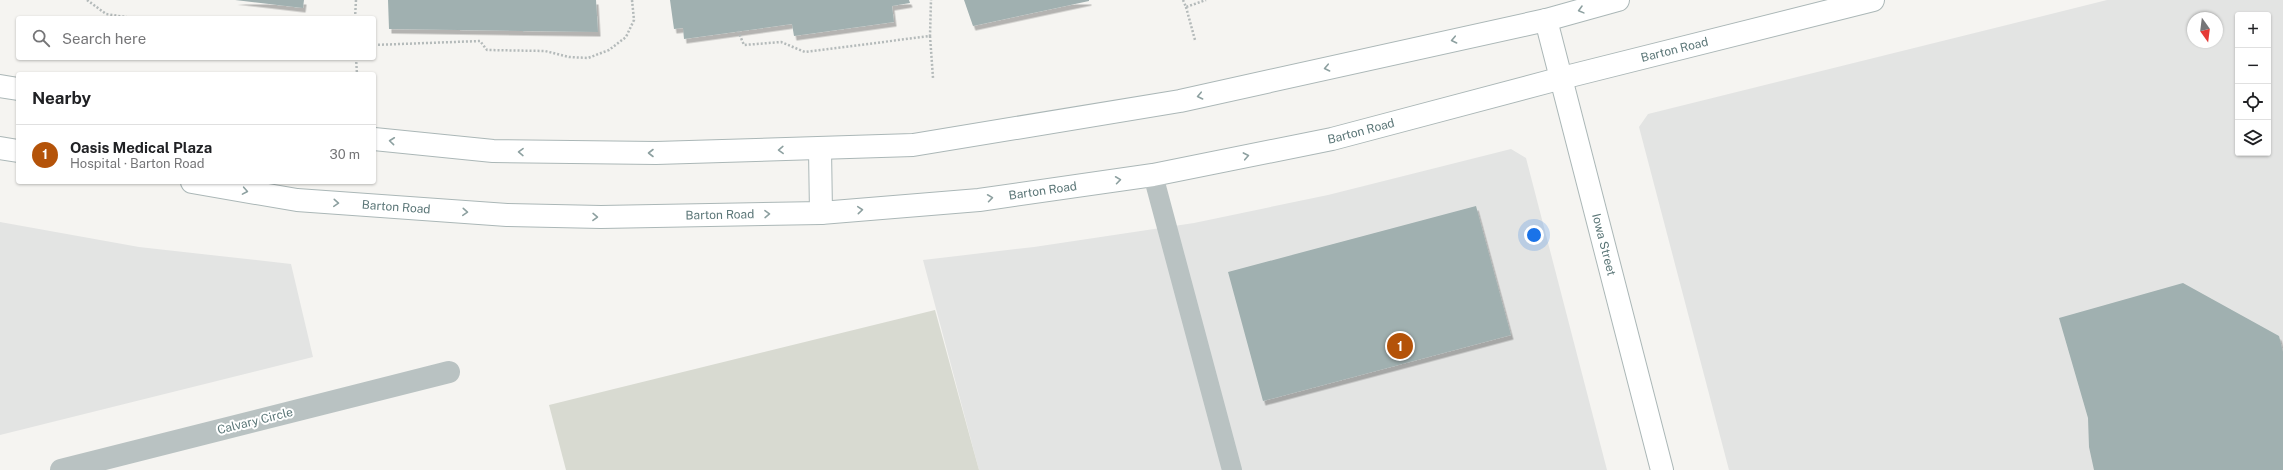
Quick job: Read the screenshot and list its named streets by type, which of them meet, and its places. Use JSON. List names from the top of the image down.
{
  "streets": {
    "main road": ["Barton Road", "Iowa Street"],
    "street": ["Calvary Circle"]
  },
  "crossings": [
    ["Barton Road", "Iowa Street"]
  ],
  "north": "bottom",
  "page": {
    "map_buttons": ["+", "−"],
    "search": "Search here",
    "heading": "Nearby",
    "list": [
      {
        "mark": "1",
        "name": "Oasis Medical Plaza",
        "note": "Hospital · Barton Road",
        "value": "30 m"
      }
    ],
    "pins": "1"
  }
}
